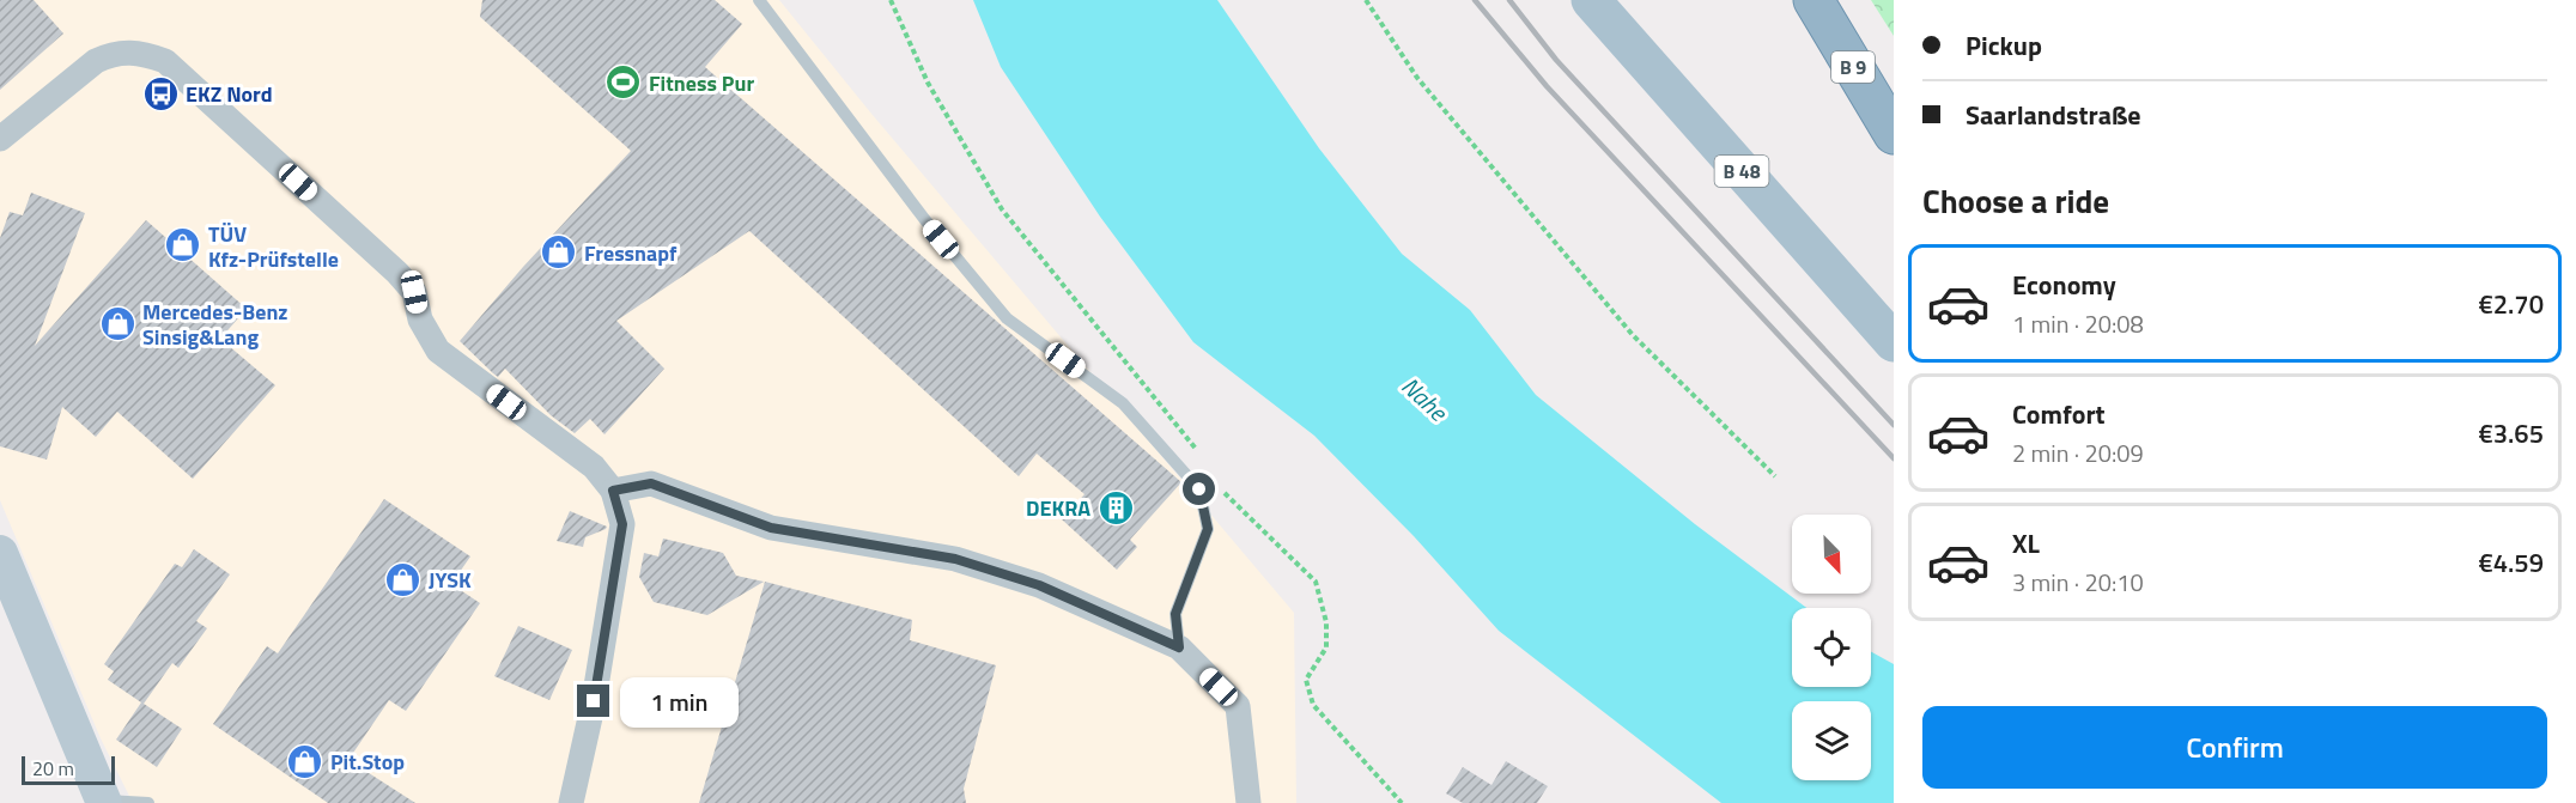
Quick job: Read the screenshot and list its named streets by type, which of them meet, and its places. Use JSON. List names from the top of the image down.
{
  "streets": {
    "highway": ["B 9"],
    "main road": ["B 48"]
  },
  "water": ["Nahe"],
  "places": {
    "sports": ["Fitness Pur"],
    "bus stop": ["EKZ Nord"],
    "shop": [
      "TÜV Kfz-Prüfstelle",
      "Fressnapf",
      "Mercedes-Benz Sinsig&Lang",
      "JYSK",
      "Pit.Stop"
    ],
    "building": ["DEKRA"]
  },
  "scale_bar": "20 m",
  "north": "bottom right",
  "page": {
    "banner": ["Pickup", "Saarlandstraße"],
    "heading": "Choose a ride",
    "list": [
      {
        "name": "Economy",
        "note": "1 min · 20:08",
        "value": "€2.70"
      },
      {
        "name": "Comfort",
        "note": "2 min · 20:09",
        "value": "€3.65"
      },
      {
        "name": "XL",
        "note": "3 min · 20:10",
        "value": "€4.59"
      }
    ],
    "bubble": "1 min",
    "buttons": "Confirm",
    "scale": "20 m"
  }
}
